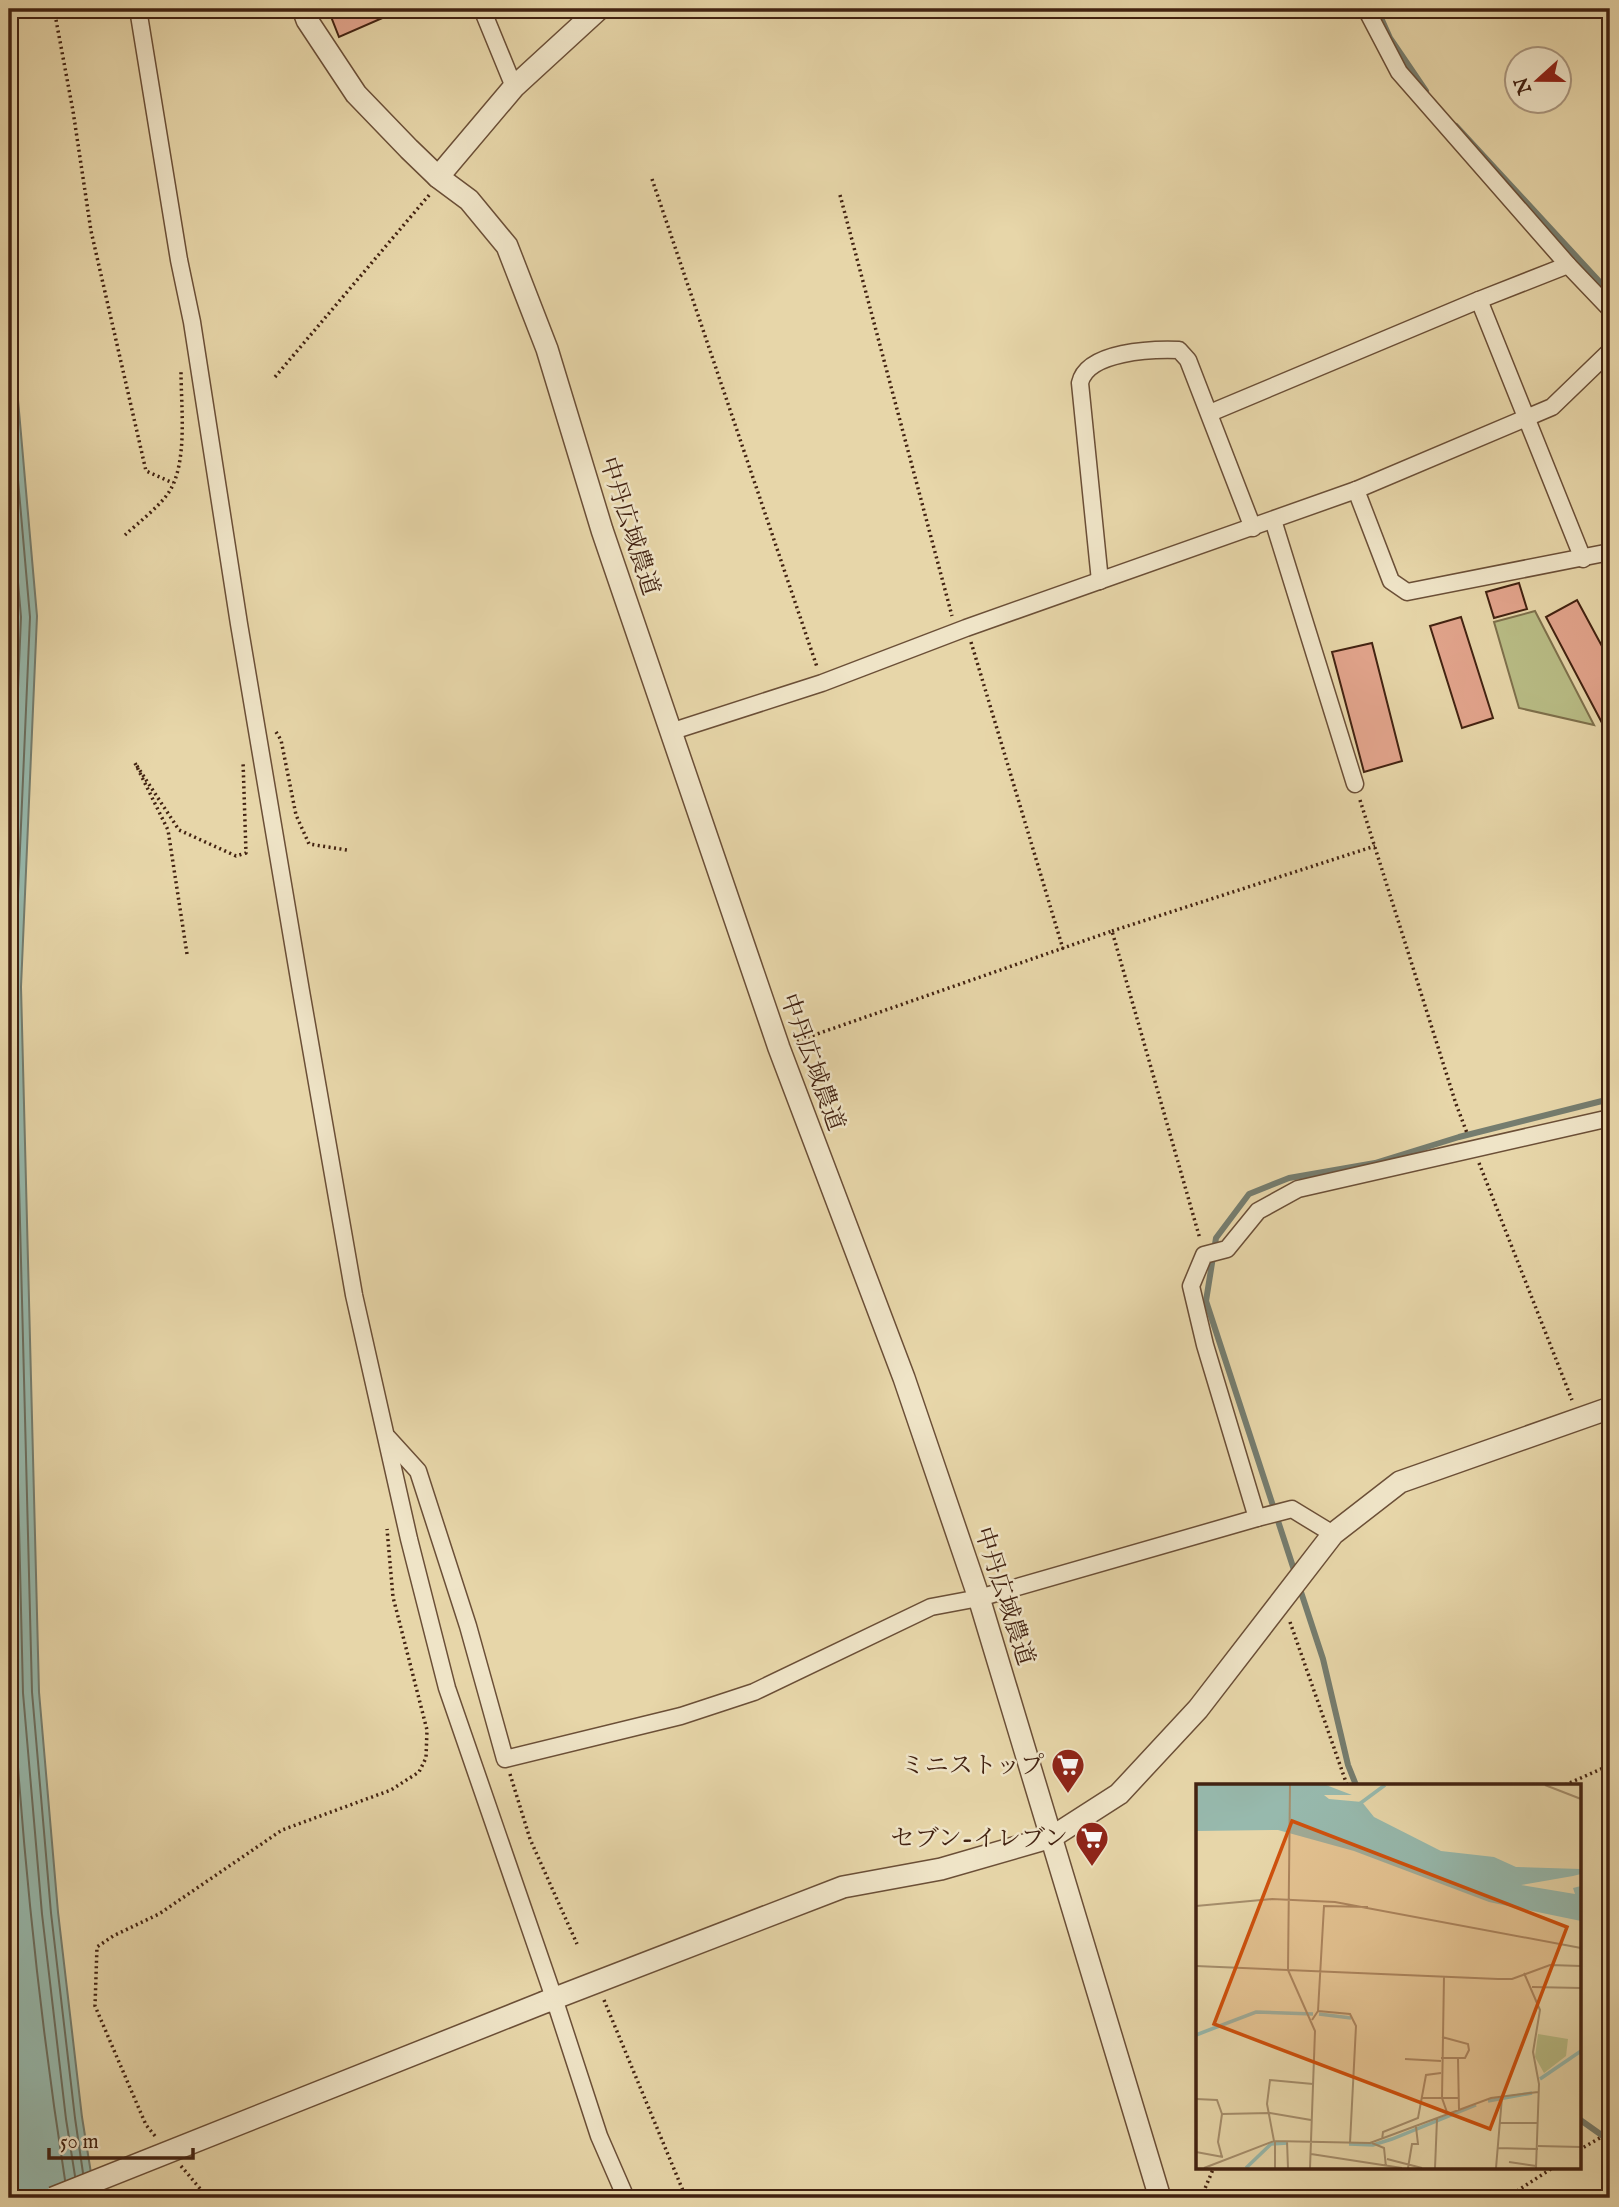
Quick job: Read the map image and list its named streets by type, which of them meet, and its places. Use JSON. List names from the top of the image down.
{
  "streets": {
    "street": ["中丹広域農道"]
  },
  "places": {
    "supermarket": ["ミニストップ", "セブン-イレブン"]
  },
  "scale_bar": "50 m",
  "north": "left"
}
